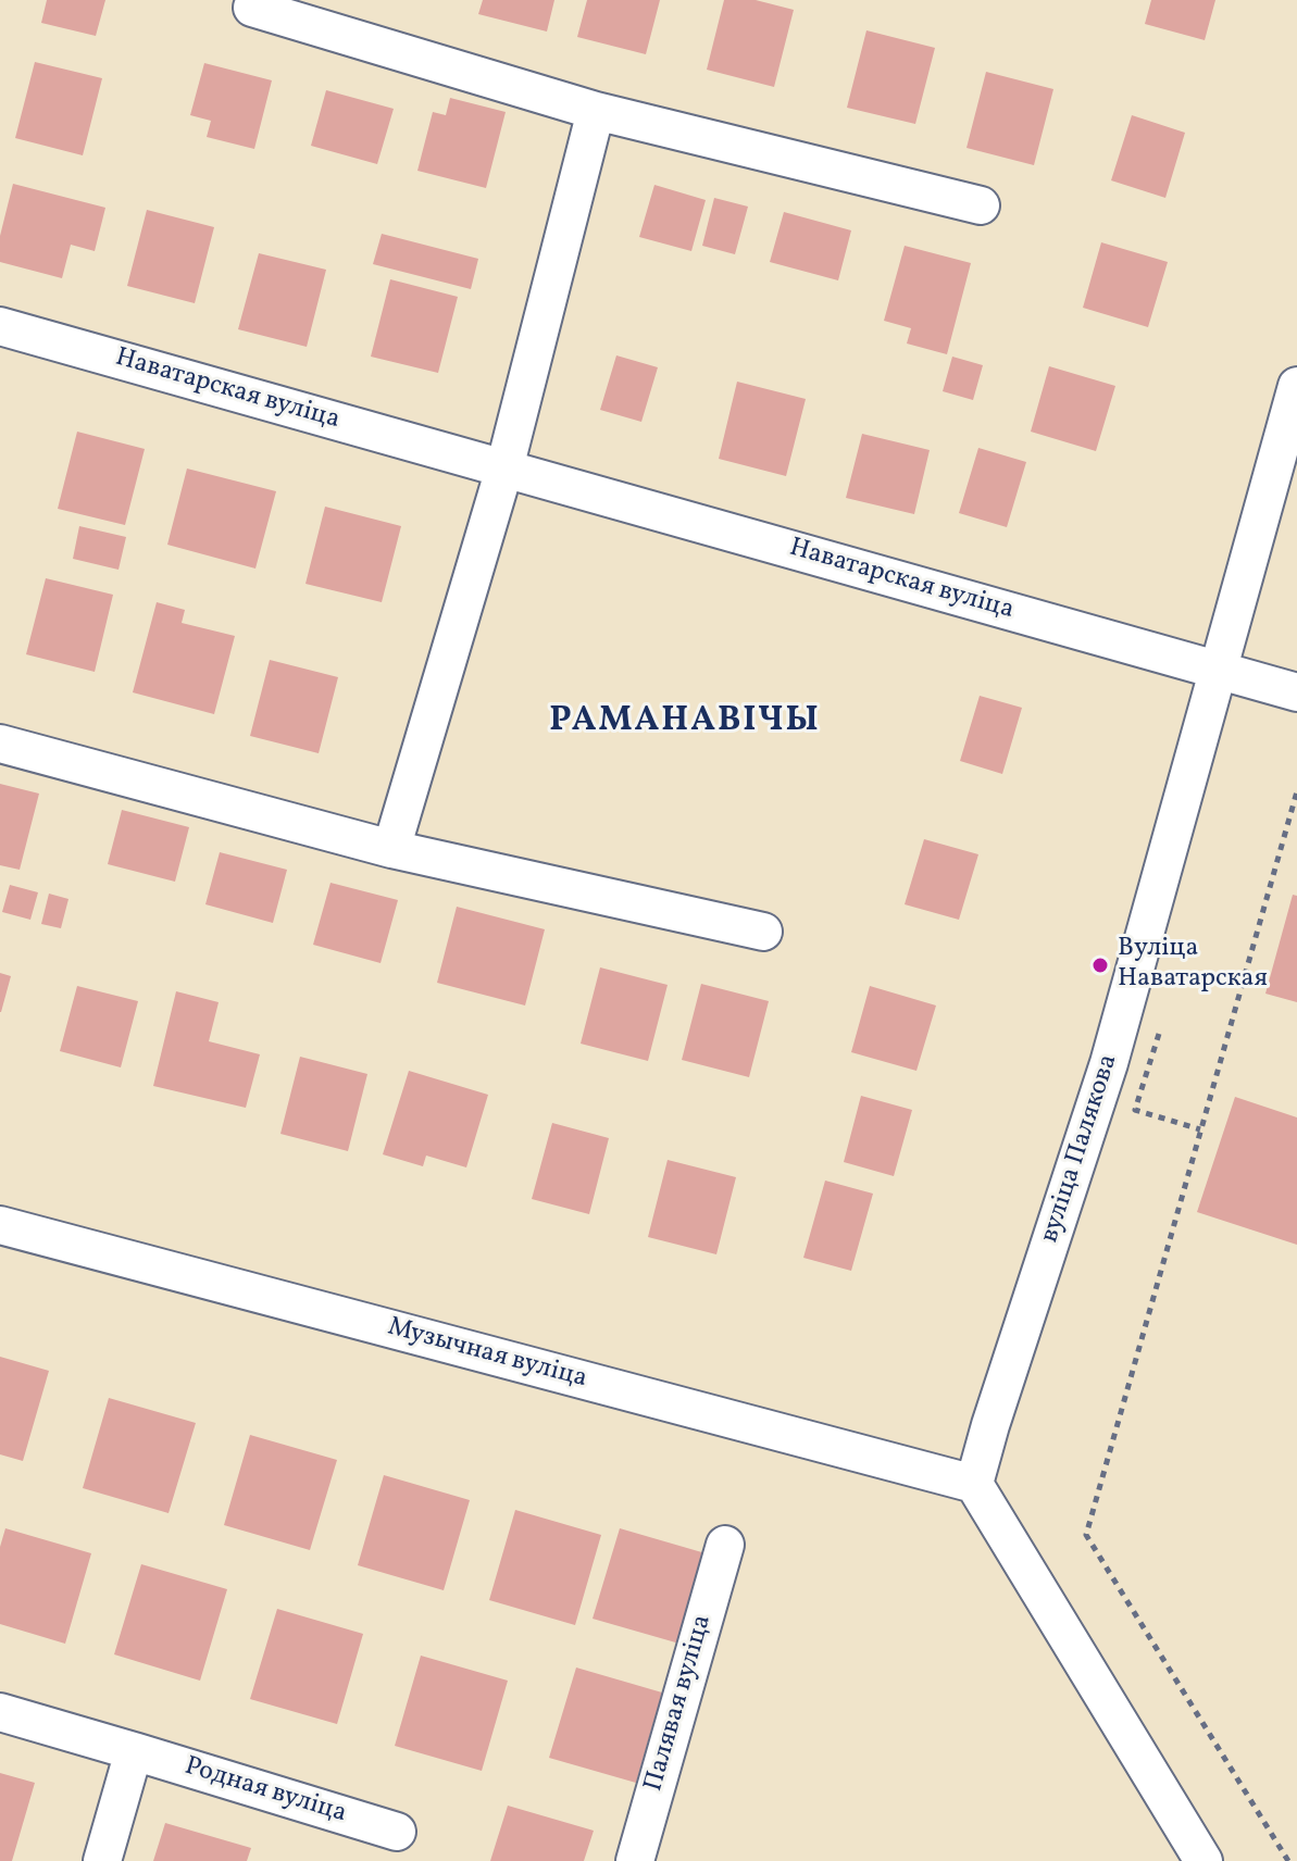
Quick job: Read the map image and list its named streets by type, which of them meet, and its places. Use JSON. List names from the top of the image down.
{
  "streets": {
    "street": [
      "Наватарская вуліца",
      "вуліца Палякова",
      "Музычная вуліца",
      "Палявая вуліца",
      "Родная вуліца"
    ]
  },
  "crossings": [
    ["Наватарская вуліца", "вуліца Палякова"],
    ["вуліца Палякова", "Музычная вуліца"]
  ],
  "districts": ["РАМАНАВІЧЫ"],
  "places": ["Вуліца Наватарская"]
}
